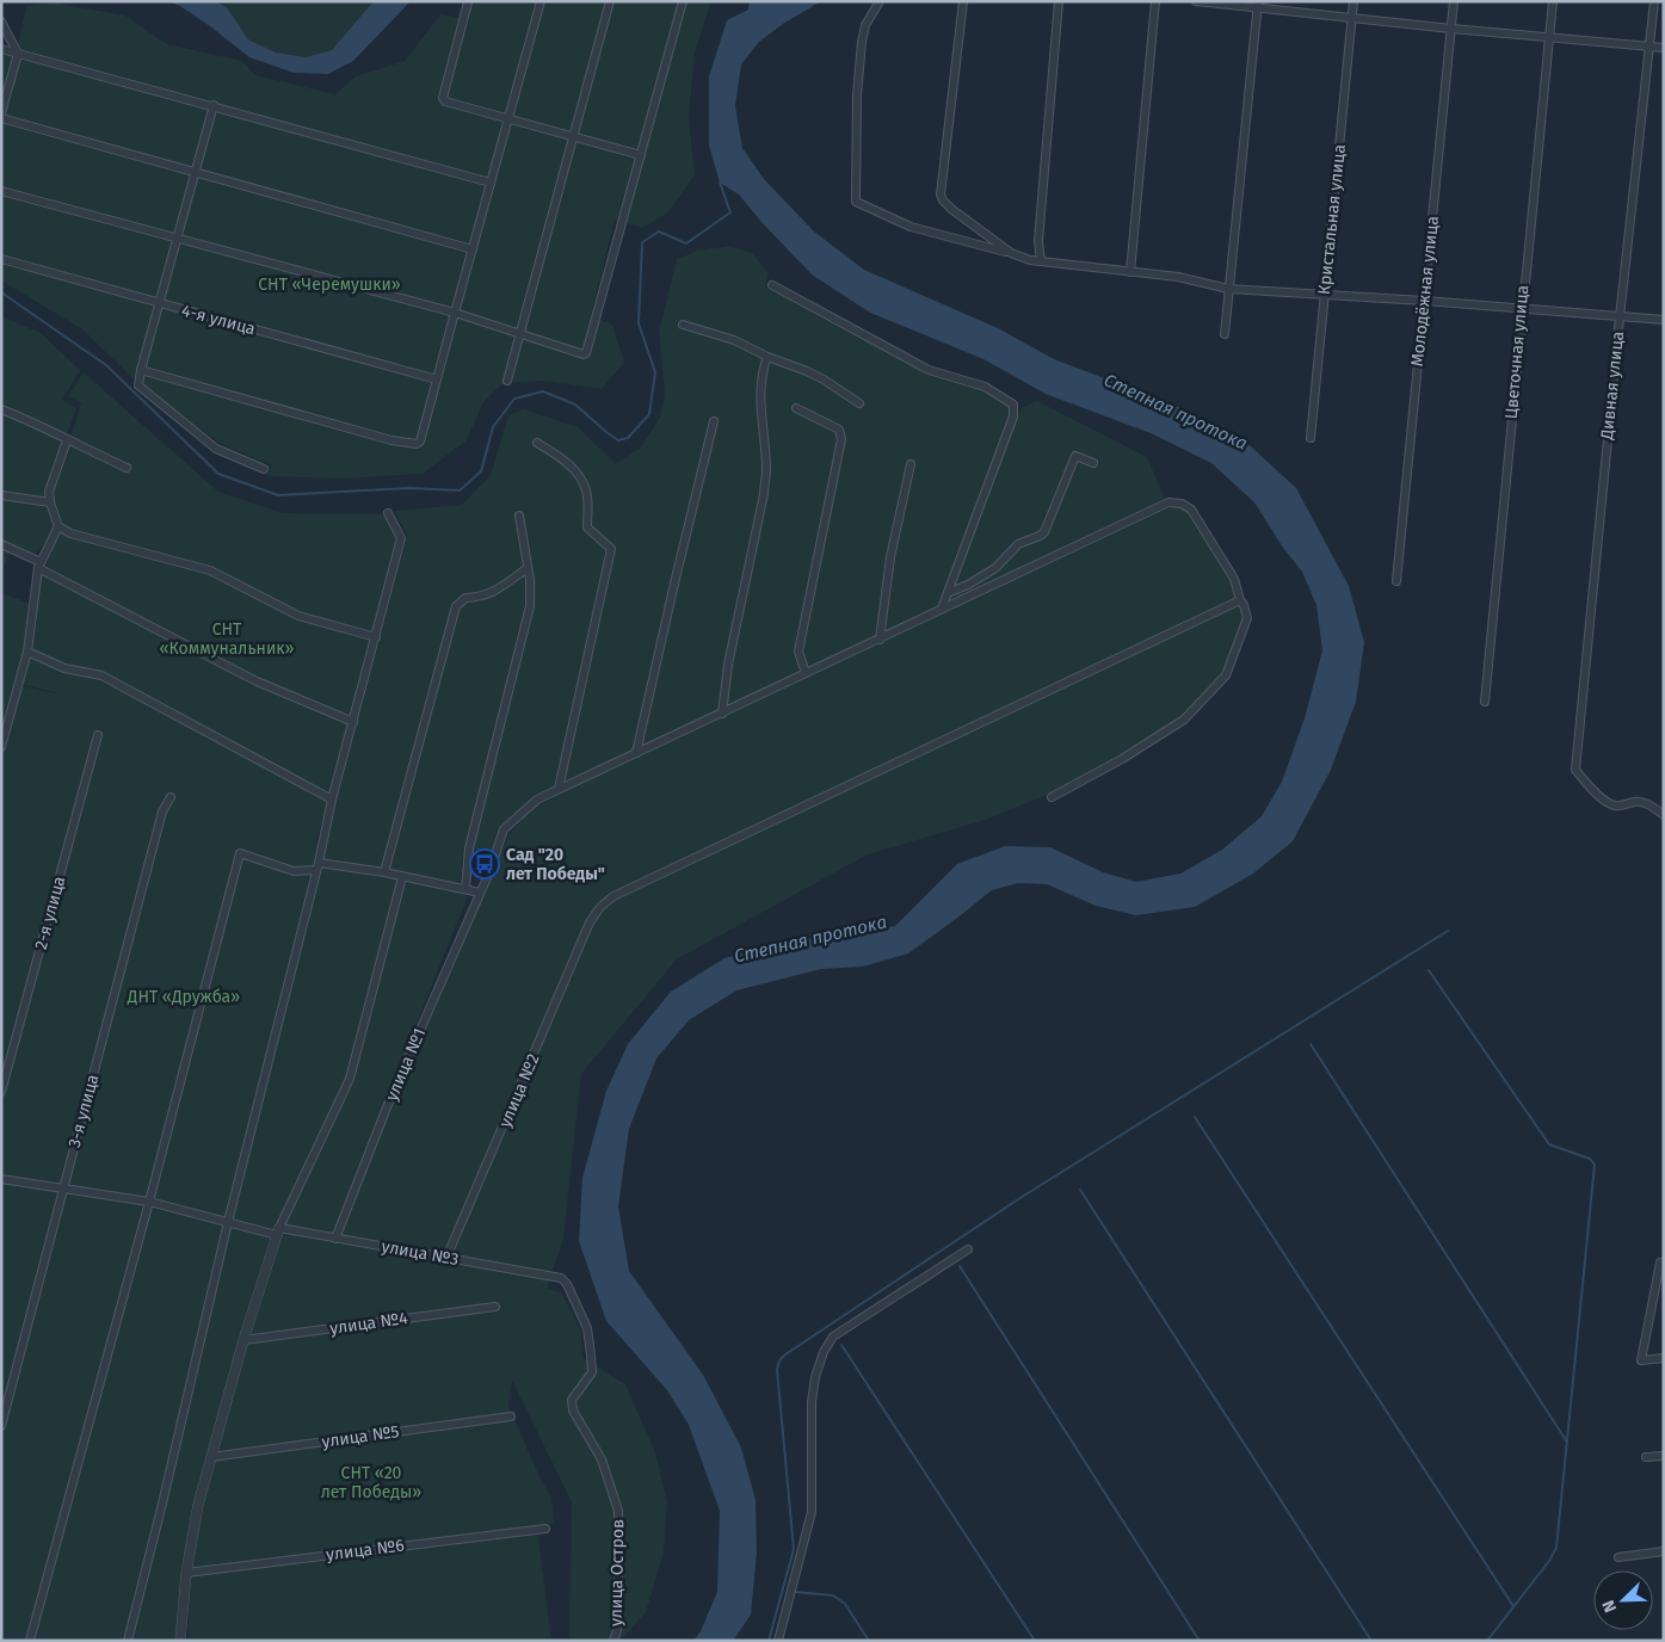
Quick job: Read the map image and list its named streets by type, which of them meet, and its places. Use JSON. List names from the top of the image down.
{
  "streets": {
    "street": [
      "Кристальная улица",
      "Молодёжная улица",
      "4-я улица",
      "Цветочная улица",
      "Дивная улица",
      "2-я улица",
      "улица №1",
      "улица №2",
      "3-я улица",
      "улица №3",
      "улица №4",
      "улица №5",
      "улица №6",
      "улица Остров"
    ]
  },
  "crossings": [
    ["улица №1", "улица №2"],
    ["улица №1", "улица №3"],
    ["улица №2", "улица №3"],
    ["3-я улица", "улица №3"],
    ["улица №3", "улица Остров"]
  ],
  "water": ["Степная протока"],
  "parks": [
    "СНТ «Черемушки»",
    "СНТ «Коммунальник»",
    "ДНТ «Дружба»",
    "СНТ «20 лет Победы»"
  ],
  "places": {
    "bus stop": ["Сад \"20 лет Победы\""]
  },
  "north": "bottom left"
}
